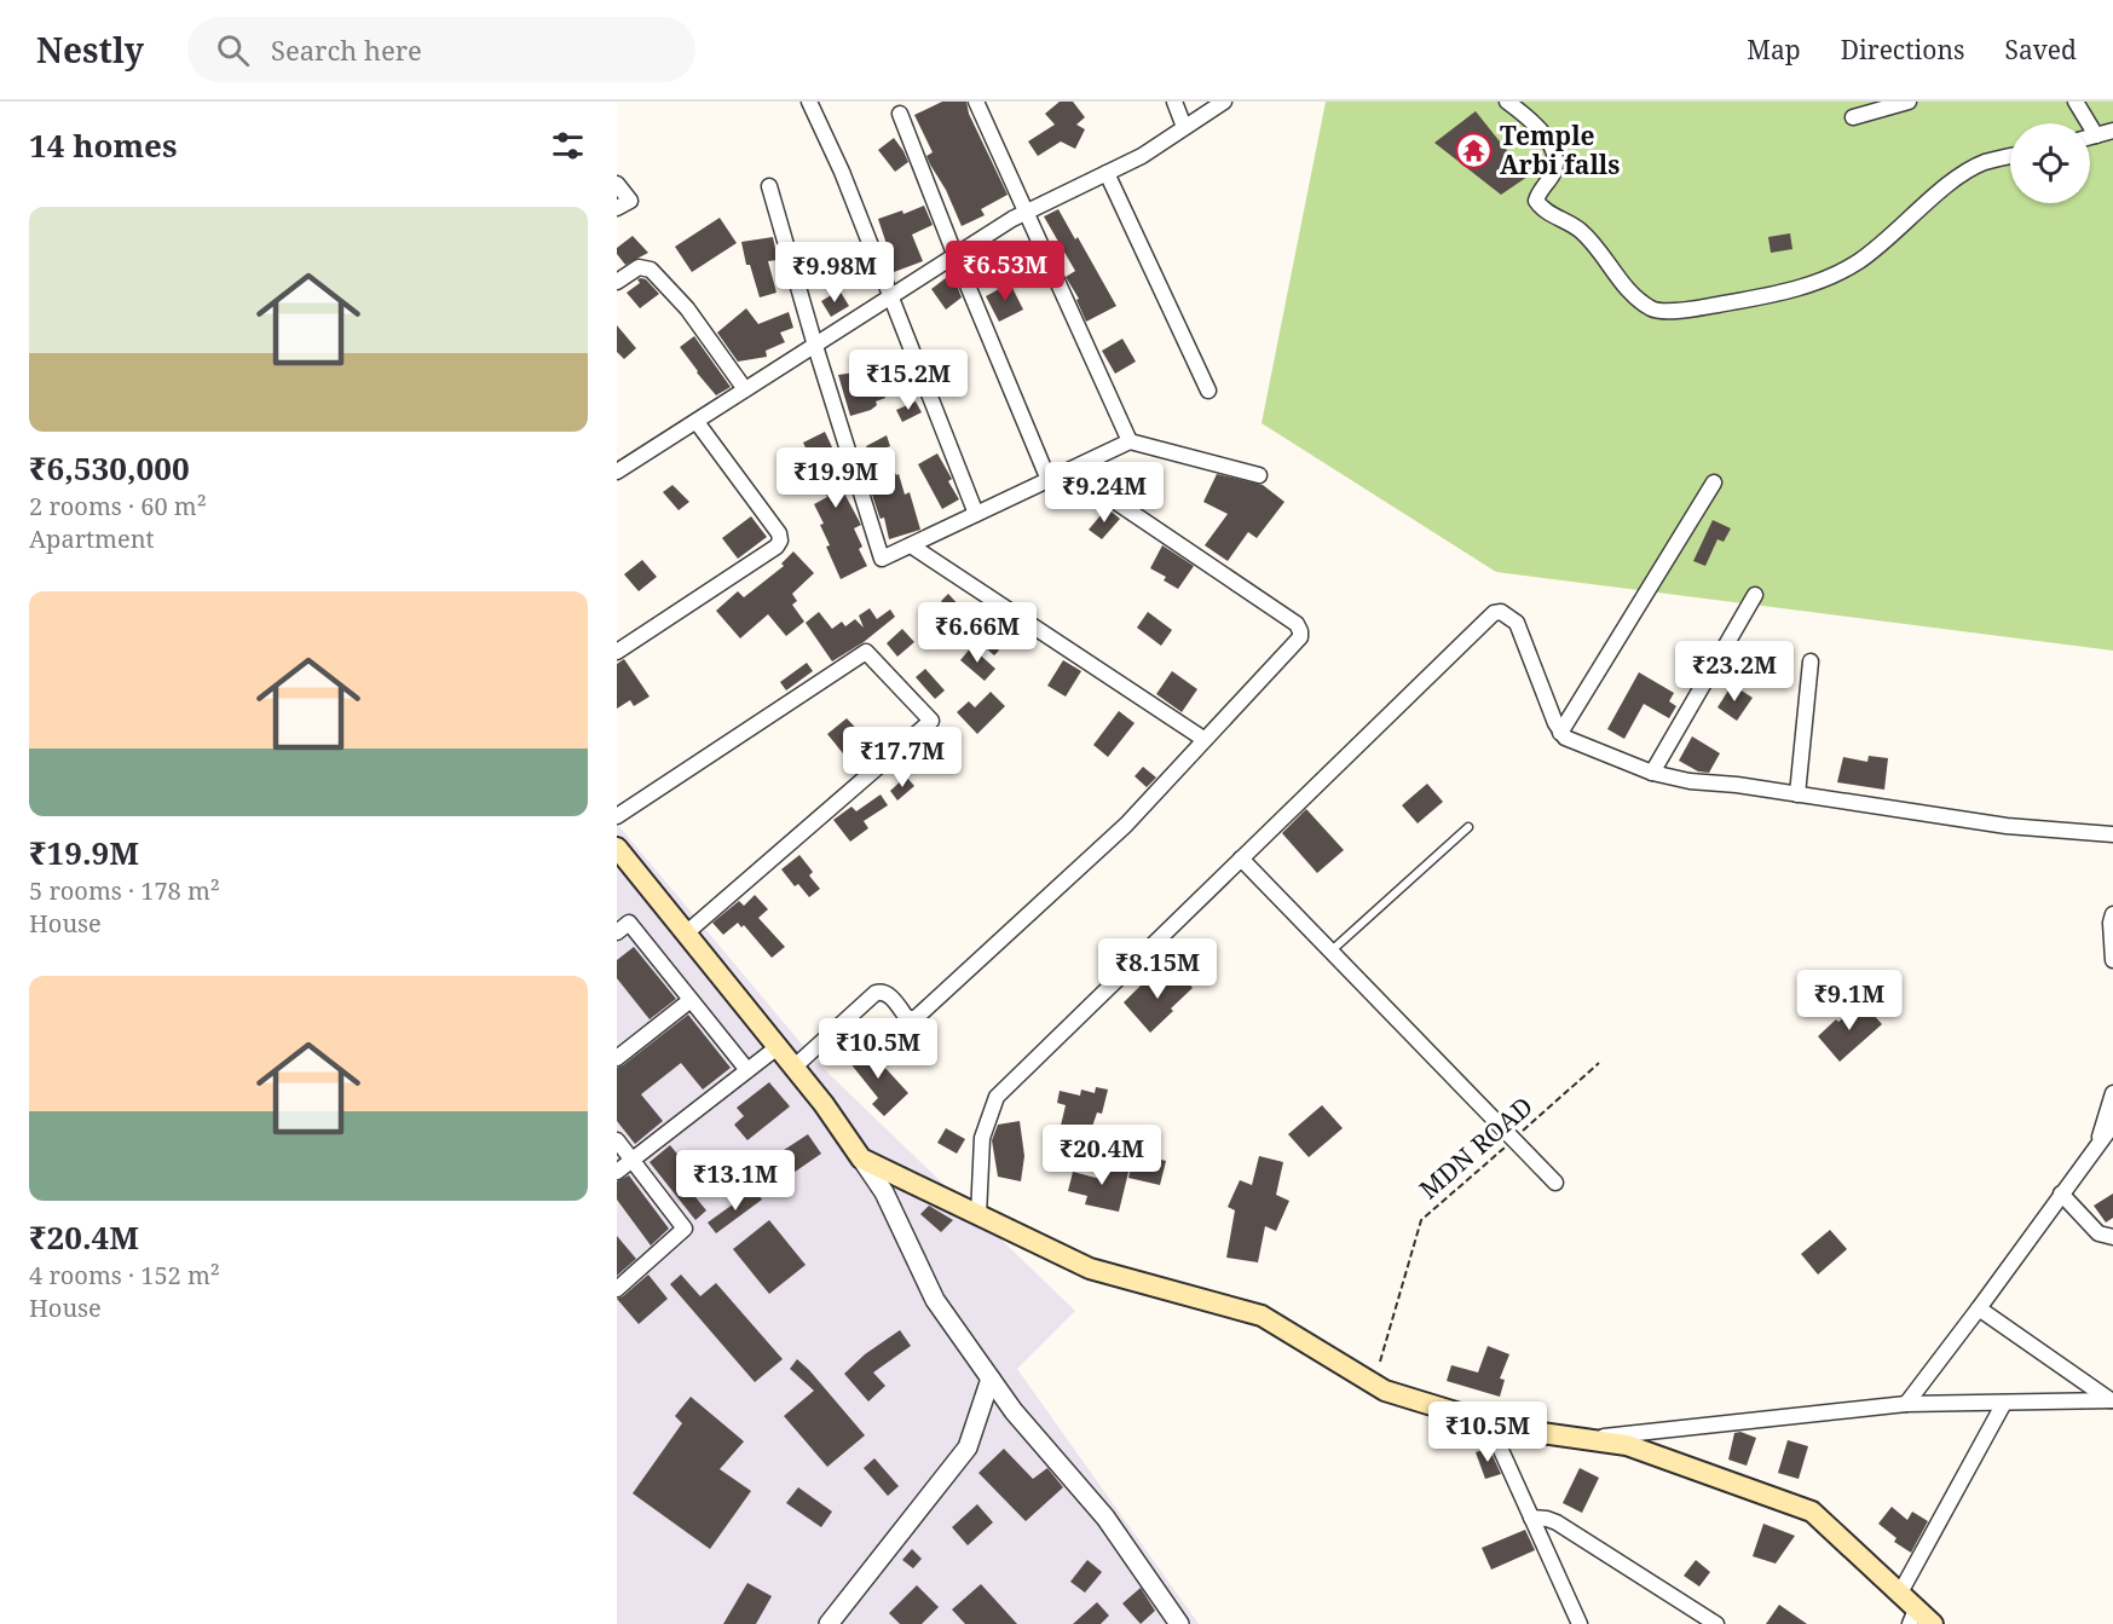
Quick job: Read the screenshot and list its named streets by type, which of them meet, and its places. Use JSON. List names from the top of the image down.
{
  "streets": {
    "path": ["MDN ROAD"]
  },
  "places": {
    "temple": ["Temple Arbi falls"]
  },
  "page": {
    "header": "Nestly",
    "search": "Search here",
    "nav": ["Map", "Directions", "Saved"],
    "heading": "14 homes",
    "list": [
      {
        "name": "₹6,530,000",
        "note": "2 rooms · 60 m² · Apartment"
      },
      {
        "name": "₹19.9M",
        "note": "5 rooms · 178 m² · House"
      },
      {
        "name": "₹20.4M",
        "note": "4 rooms · 152 m² · House"
      }
    ],
    "price": [
      "₹6.53M",
      "₹9.98M",
      "₹15.2M",
      "₹19.9M",
      "₹9.24M",
      "₹6.66M",
      "₹23.2M",
      "₹17.7M",
      "₹8.15M",
      "₹9.1M",
      "₹10.5M",
      "₹20.4M",
      "₹13.1M",
      "₹10.5M"
    ]
  }
}
